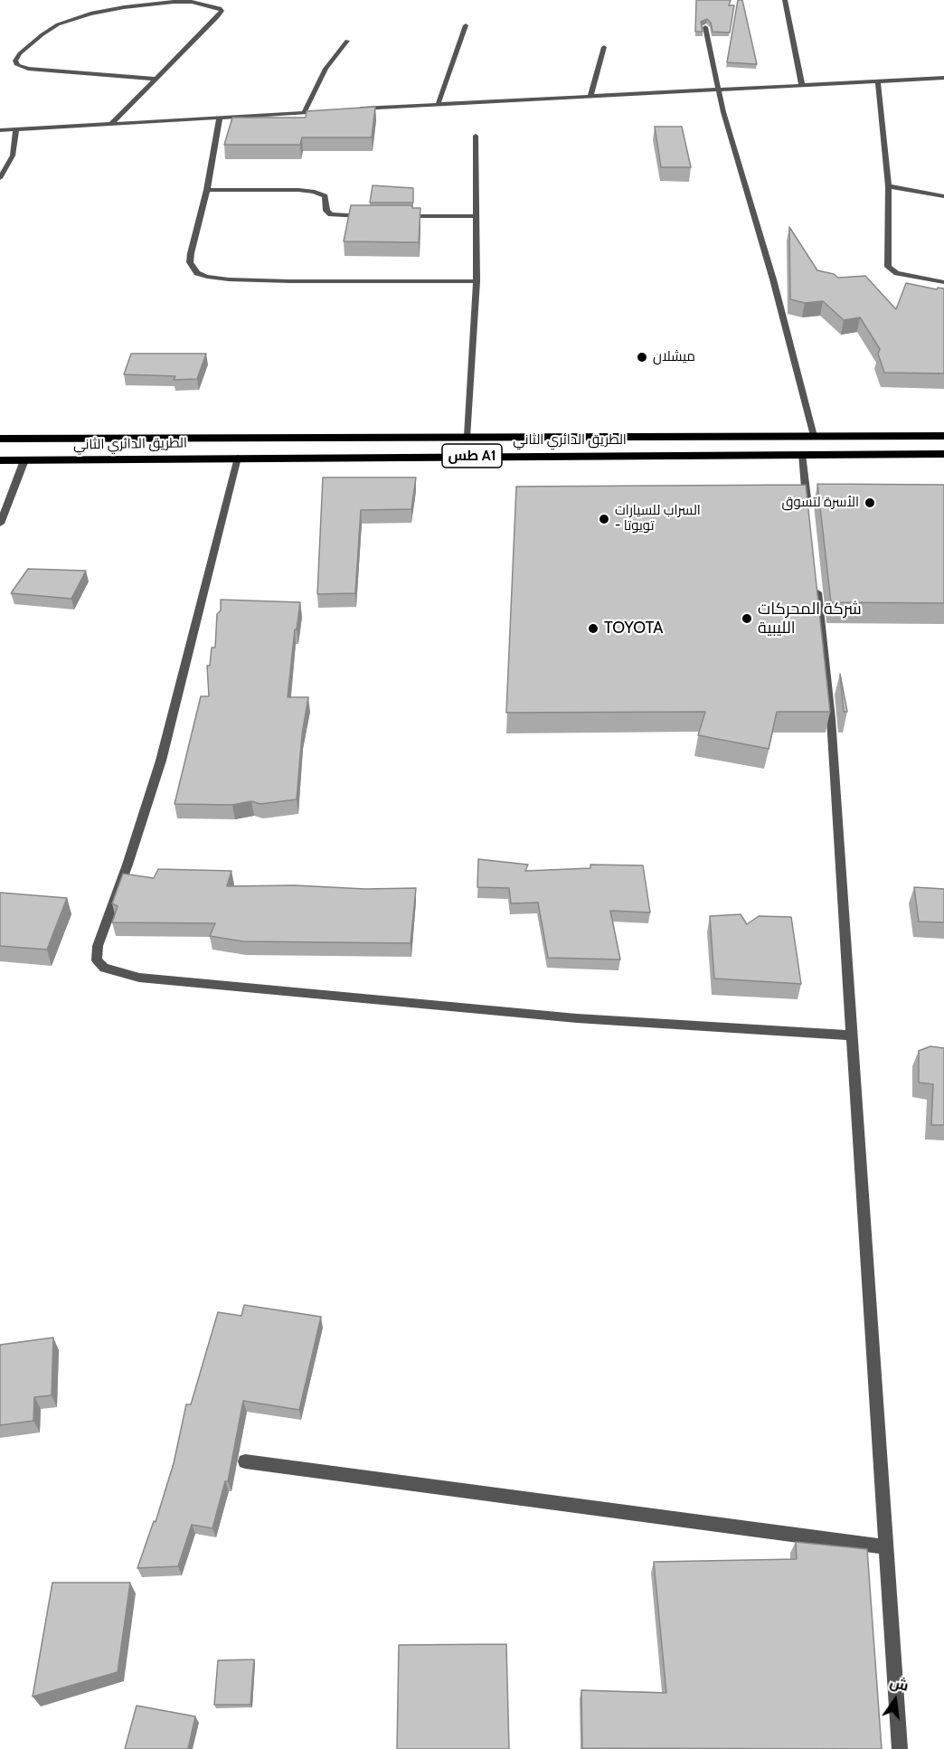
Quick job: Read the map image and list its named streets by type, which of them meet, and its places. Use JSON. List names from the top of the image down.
{
  "streets": {
    "highway": ["الطريق الدائري الثاني", "طس A1"]
  },
  "places": [
    "ميشلان",
    "الأسرة لتسوق",
    "السراب للسيارات - تويوتا",
    "شركة المحركات الليبية",
    "TOYOTA"
  ],
  "north": "top"
}
